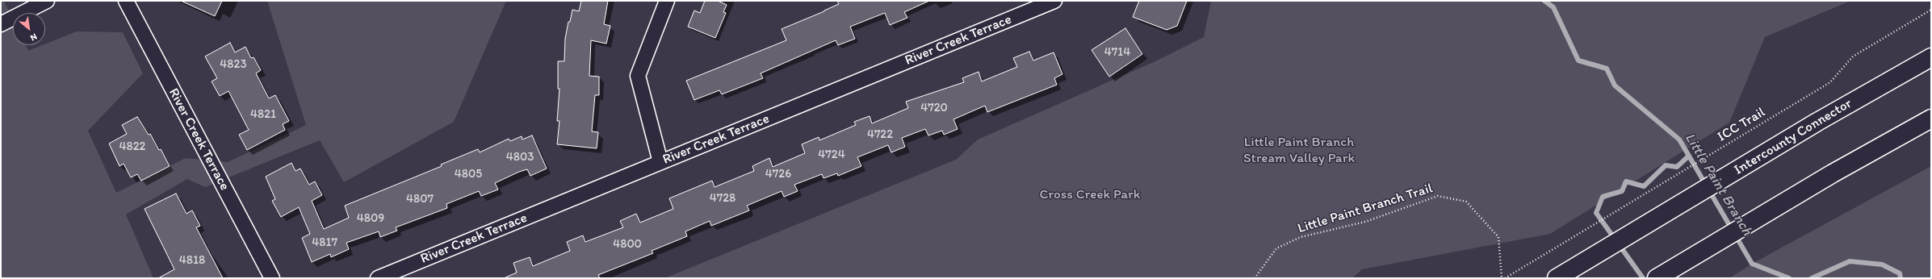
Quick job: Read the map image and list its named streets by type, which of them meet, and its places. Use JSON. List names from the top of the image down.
{
  "streets": {
    "highway": ["Intercounty Connector"],
    "street": ["River Creek Terrace"],
    "path": ["ICC Trail", "Little Paint Branch Trail"]
  },
  "water": ["Little Paint Branch"],
  "parks": ["Little Paint Branch Stream Valley Park", "Cross Creek Park"],
  "house_numbers": [
    "4714",
    "4823",
    "4720",
    "4821",
    "4722",
    "4822",
    "4724",
    "4803",
    "4805",
    "4726",
    "4728",
    "4807",
    "4809",
    "4817",
    "4800",
    "4818"
  ],
  "north": "bottom right"
}
